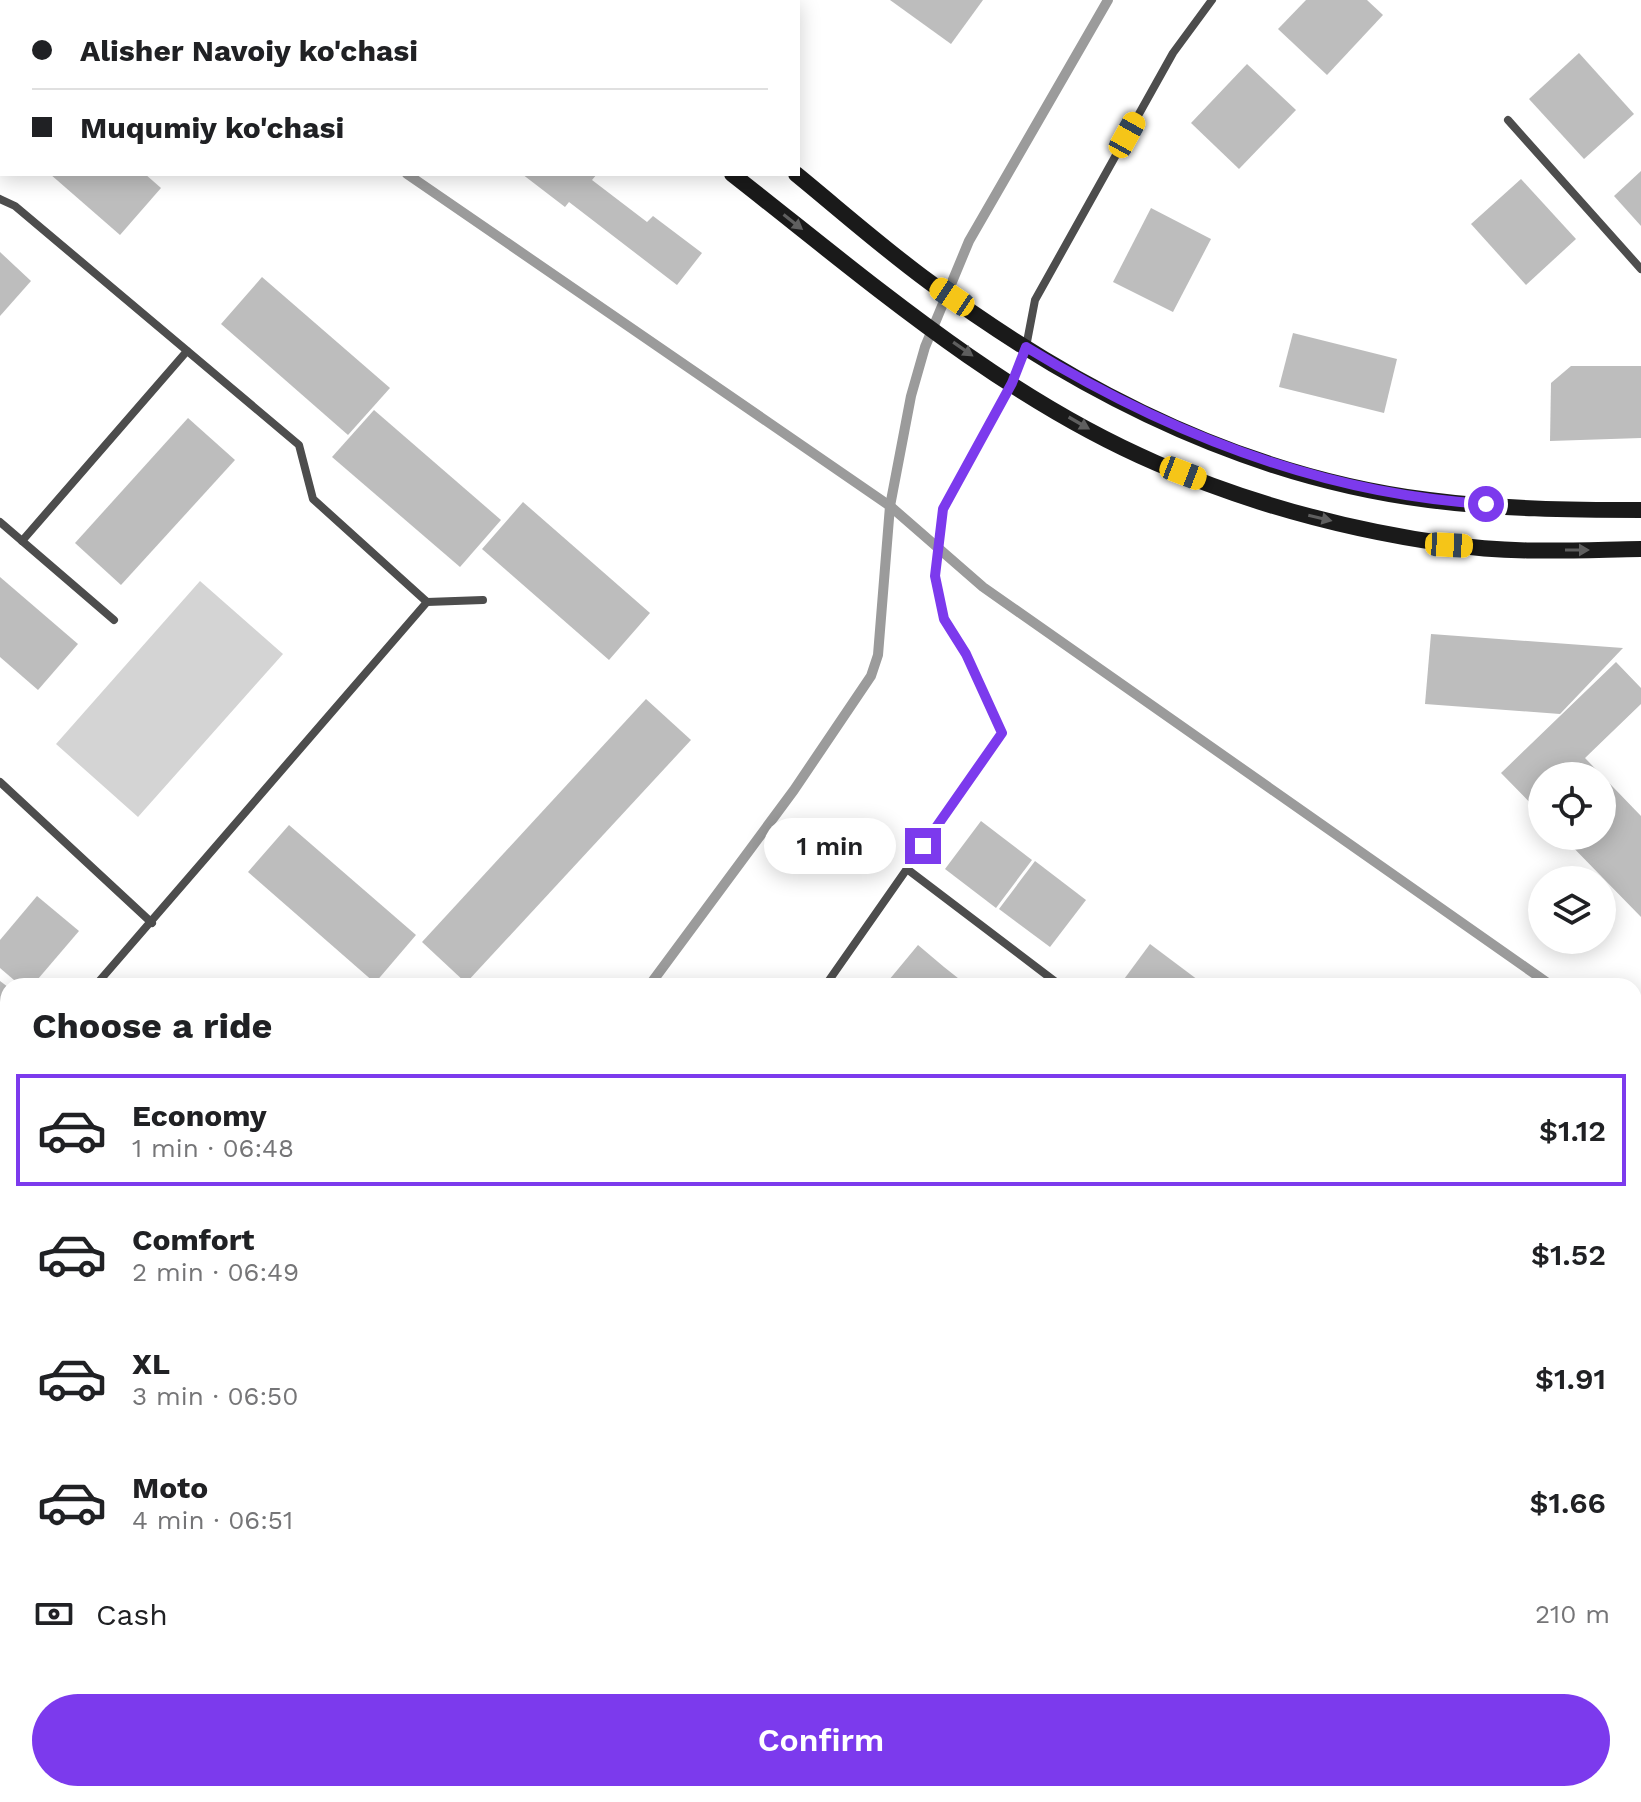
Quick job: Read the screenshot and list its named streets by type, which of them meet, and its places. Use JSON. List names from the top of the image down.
{
  "page": {
    "banner": ["Alisher Navoiy ko'chasi", "Muqumiy ko'chasi"],
    "bubble": "1 min",
    "heading": "Choose a ride",
    "list": [
      {
        "name": "Economy",
        "note": "1 min · 06:48",
        "value": "$1.12"
      },
      {
        "name": "Comfort",
        "note": "2 min · 06:49",
        "value": "$1.52"
      },
      {
        "name": "XL",
        "note": "3 min · 06:50",
        "value": "$1.91"
      },
      {
        "name": "Moto",
        "note": "4 min · 06:51",
        "value": "$1.66"
      }
    ],
    "pay": ["Cash", "210 m"],
    "buttons": "Confirm"
  }
}
